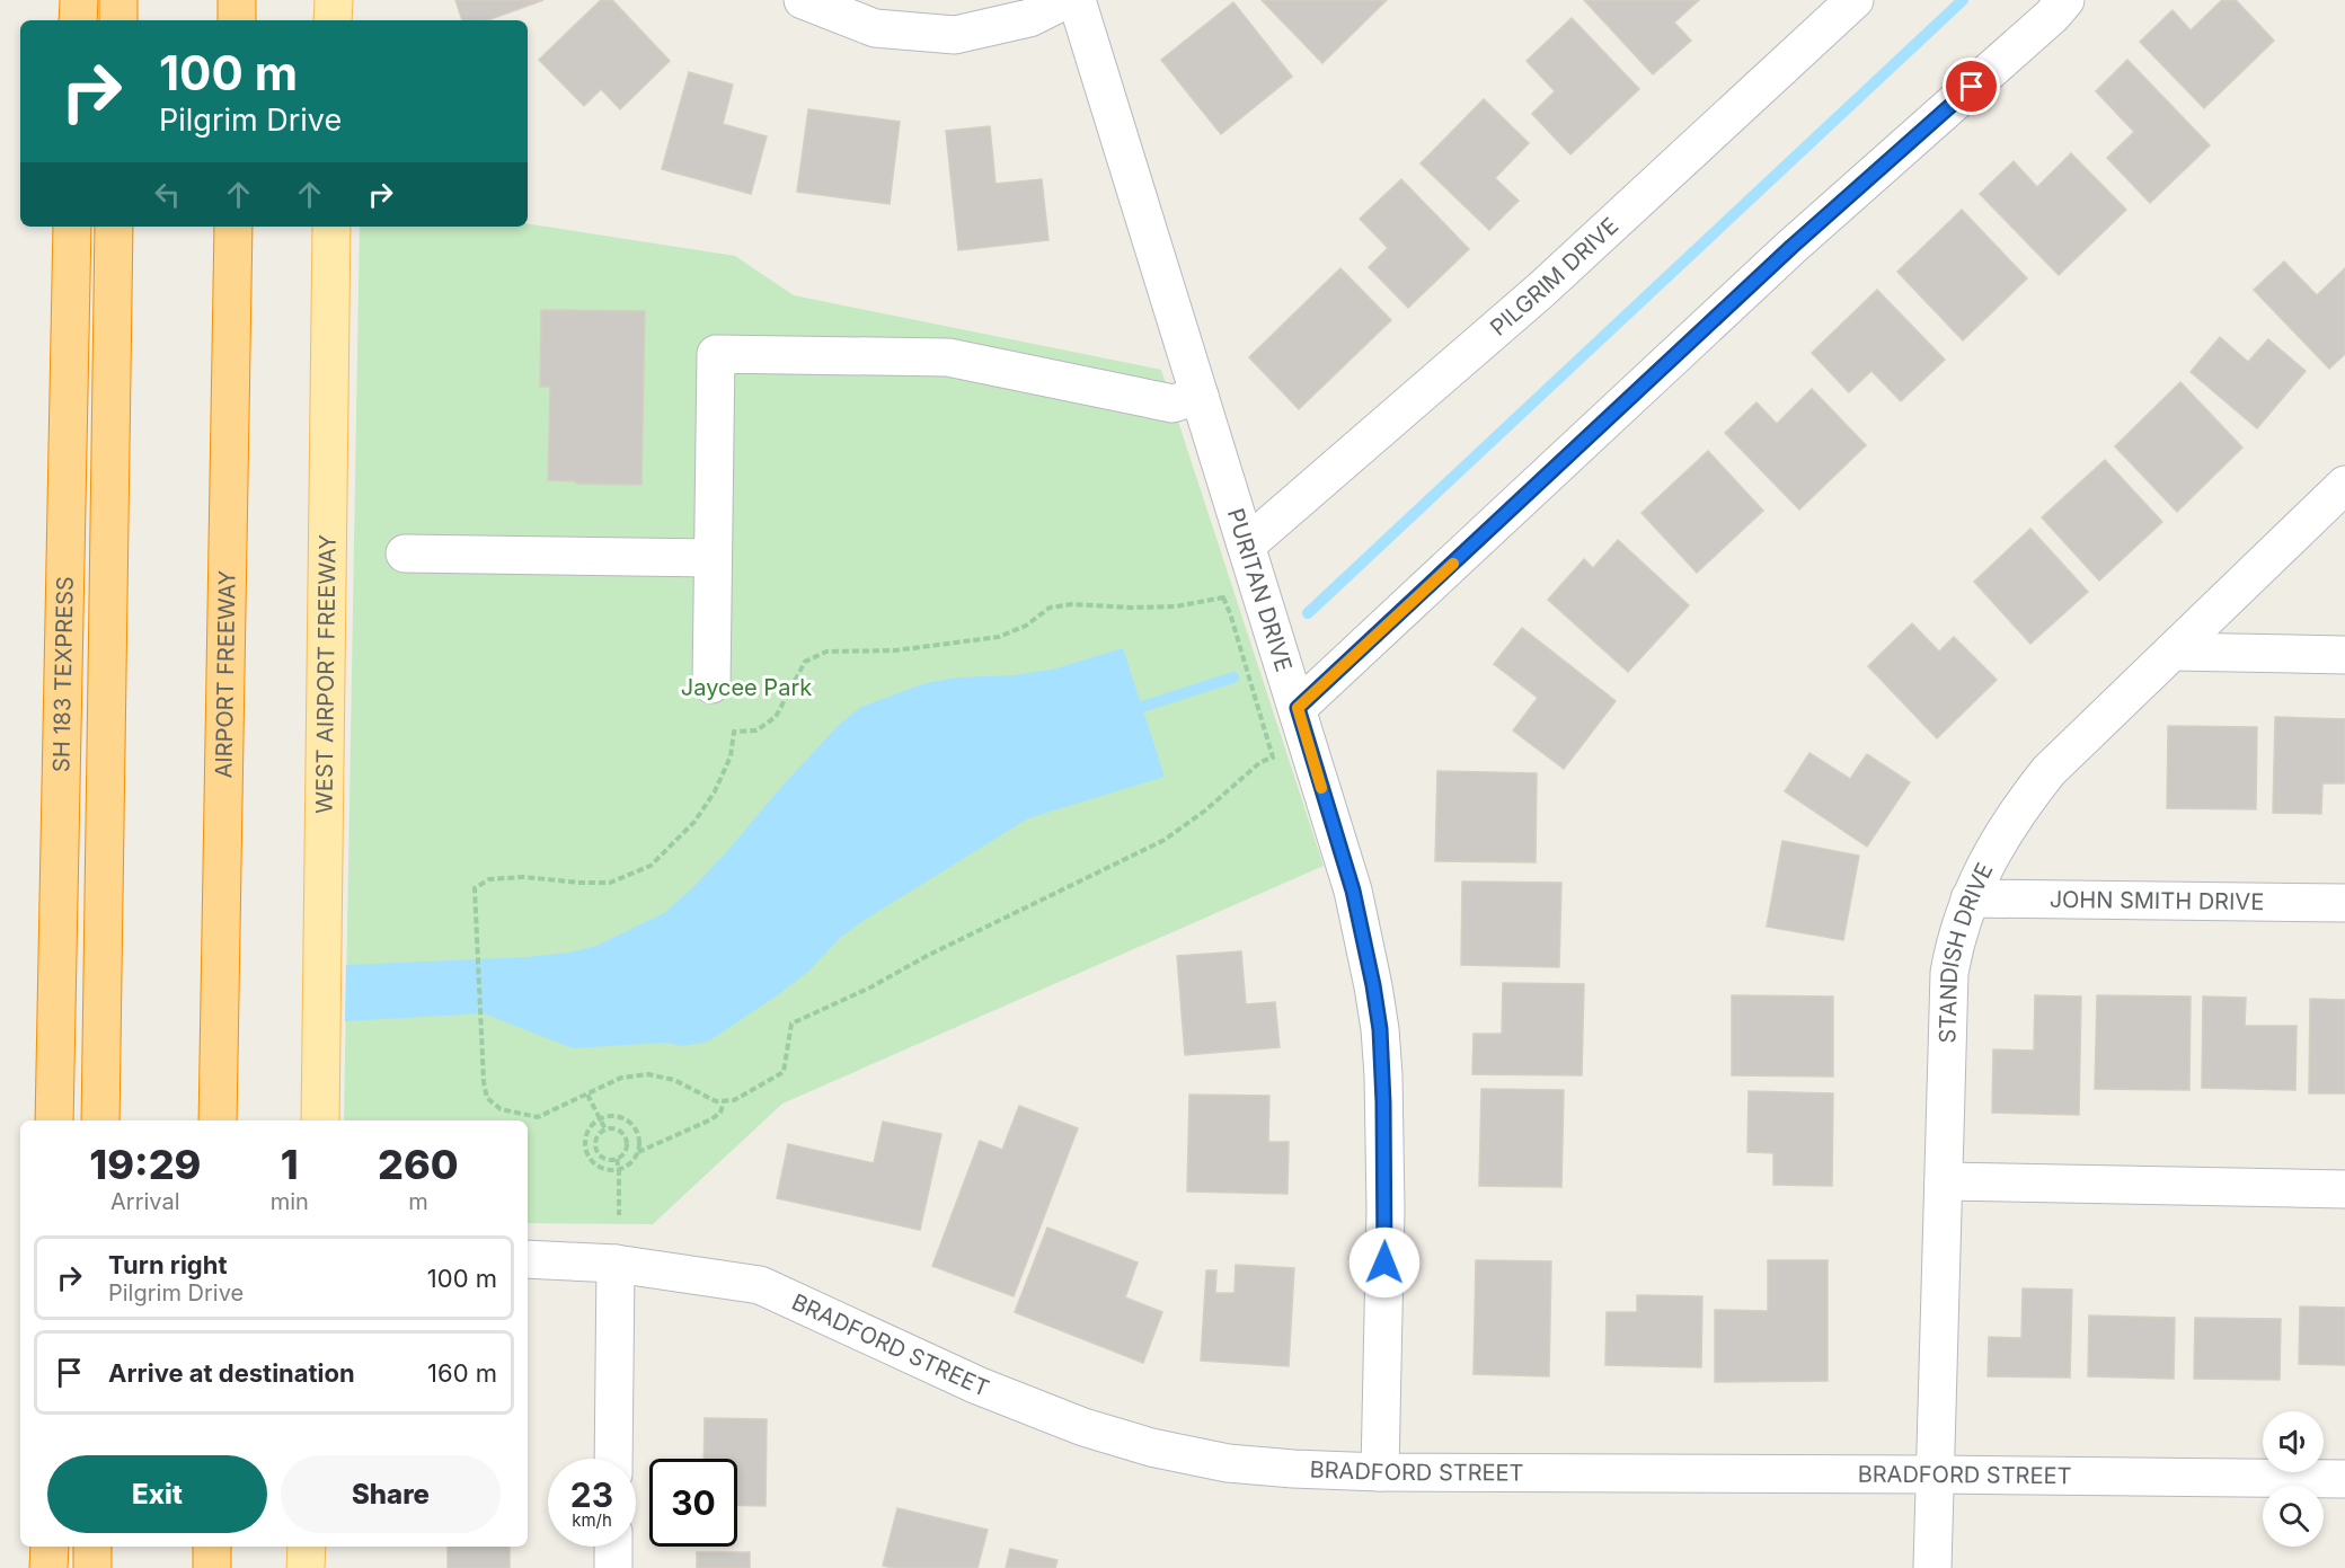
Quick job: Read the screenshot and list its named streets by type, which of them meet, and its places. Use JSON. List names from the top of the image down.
{
  "streets": {
    "highway": ["SH 183 TEXPRESS", "AIRPORT FREEWAY"],
    "main road": ["WEST AIRPORT FREEWAY"],
    "street": [
      "PILGRIM DRIVE",
      "PURITAN DRIVE",
      "JOHN SMITH DRIVE",
      "STANDISH DRIVE",
      "BRADFORD STREET"
    ]
  },
  "crossings": [
    ["PILGRIM DRIVE", "PURITAN DRIVE"],
    ["PURITAN DRIVE", "BRADFORD STREET"],
    ["JOHN SMITH DRIVE", "STANDISH DRIVE"],
    ["STANDISH DRIVE", "BRADFORD STREET"]
  ],
  "parks": ["Jaycee Park"],
  "page": {
    "turn": ["100 m", "Pilgrim Drive"],
    "eta": [
      "19:29",
      "Arrival",
      "1",
      "min",
      "260",
      "m"
    ],
    "list": [
      {
        "name": "Turn right",
        "note": "Pilgrim Drive",
        "value": "100 m"
      },
      {
        "name": "Arrive at destination",
        "value": "160 m"
      }
    ],
    "buttons": ["Exit", "Share"],
    "speed": "23 km/h",
    "limit": "30"
  }
}
